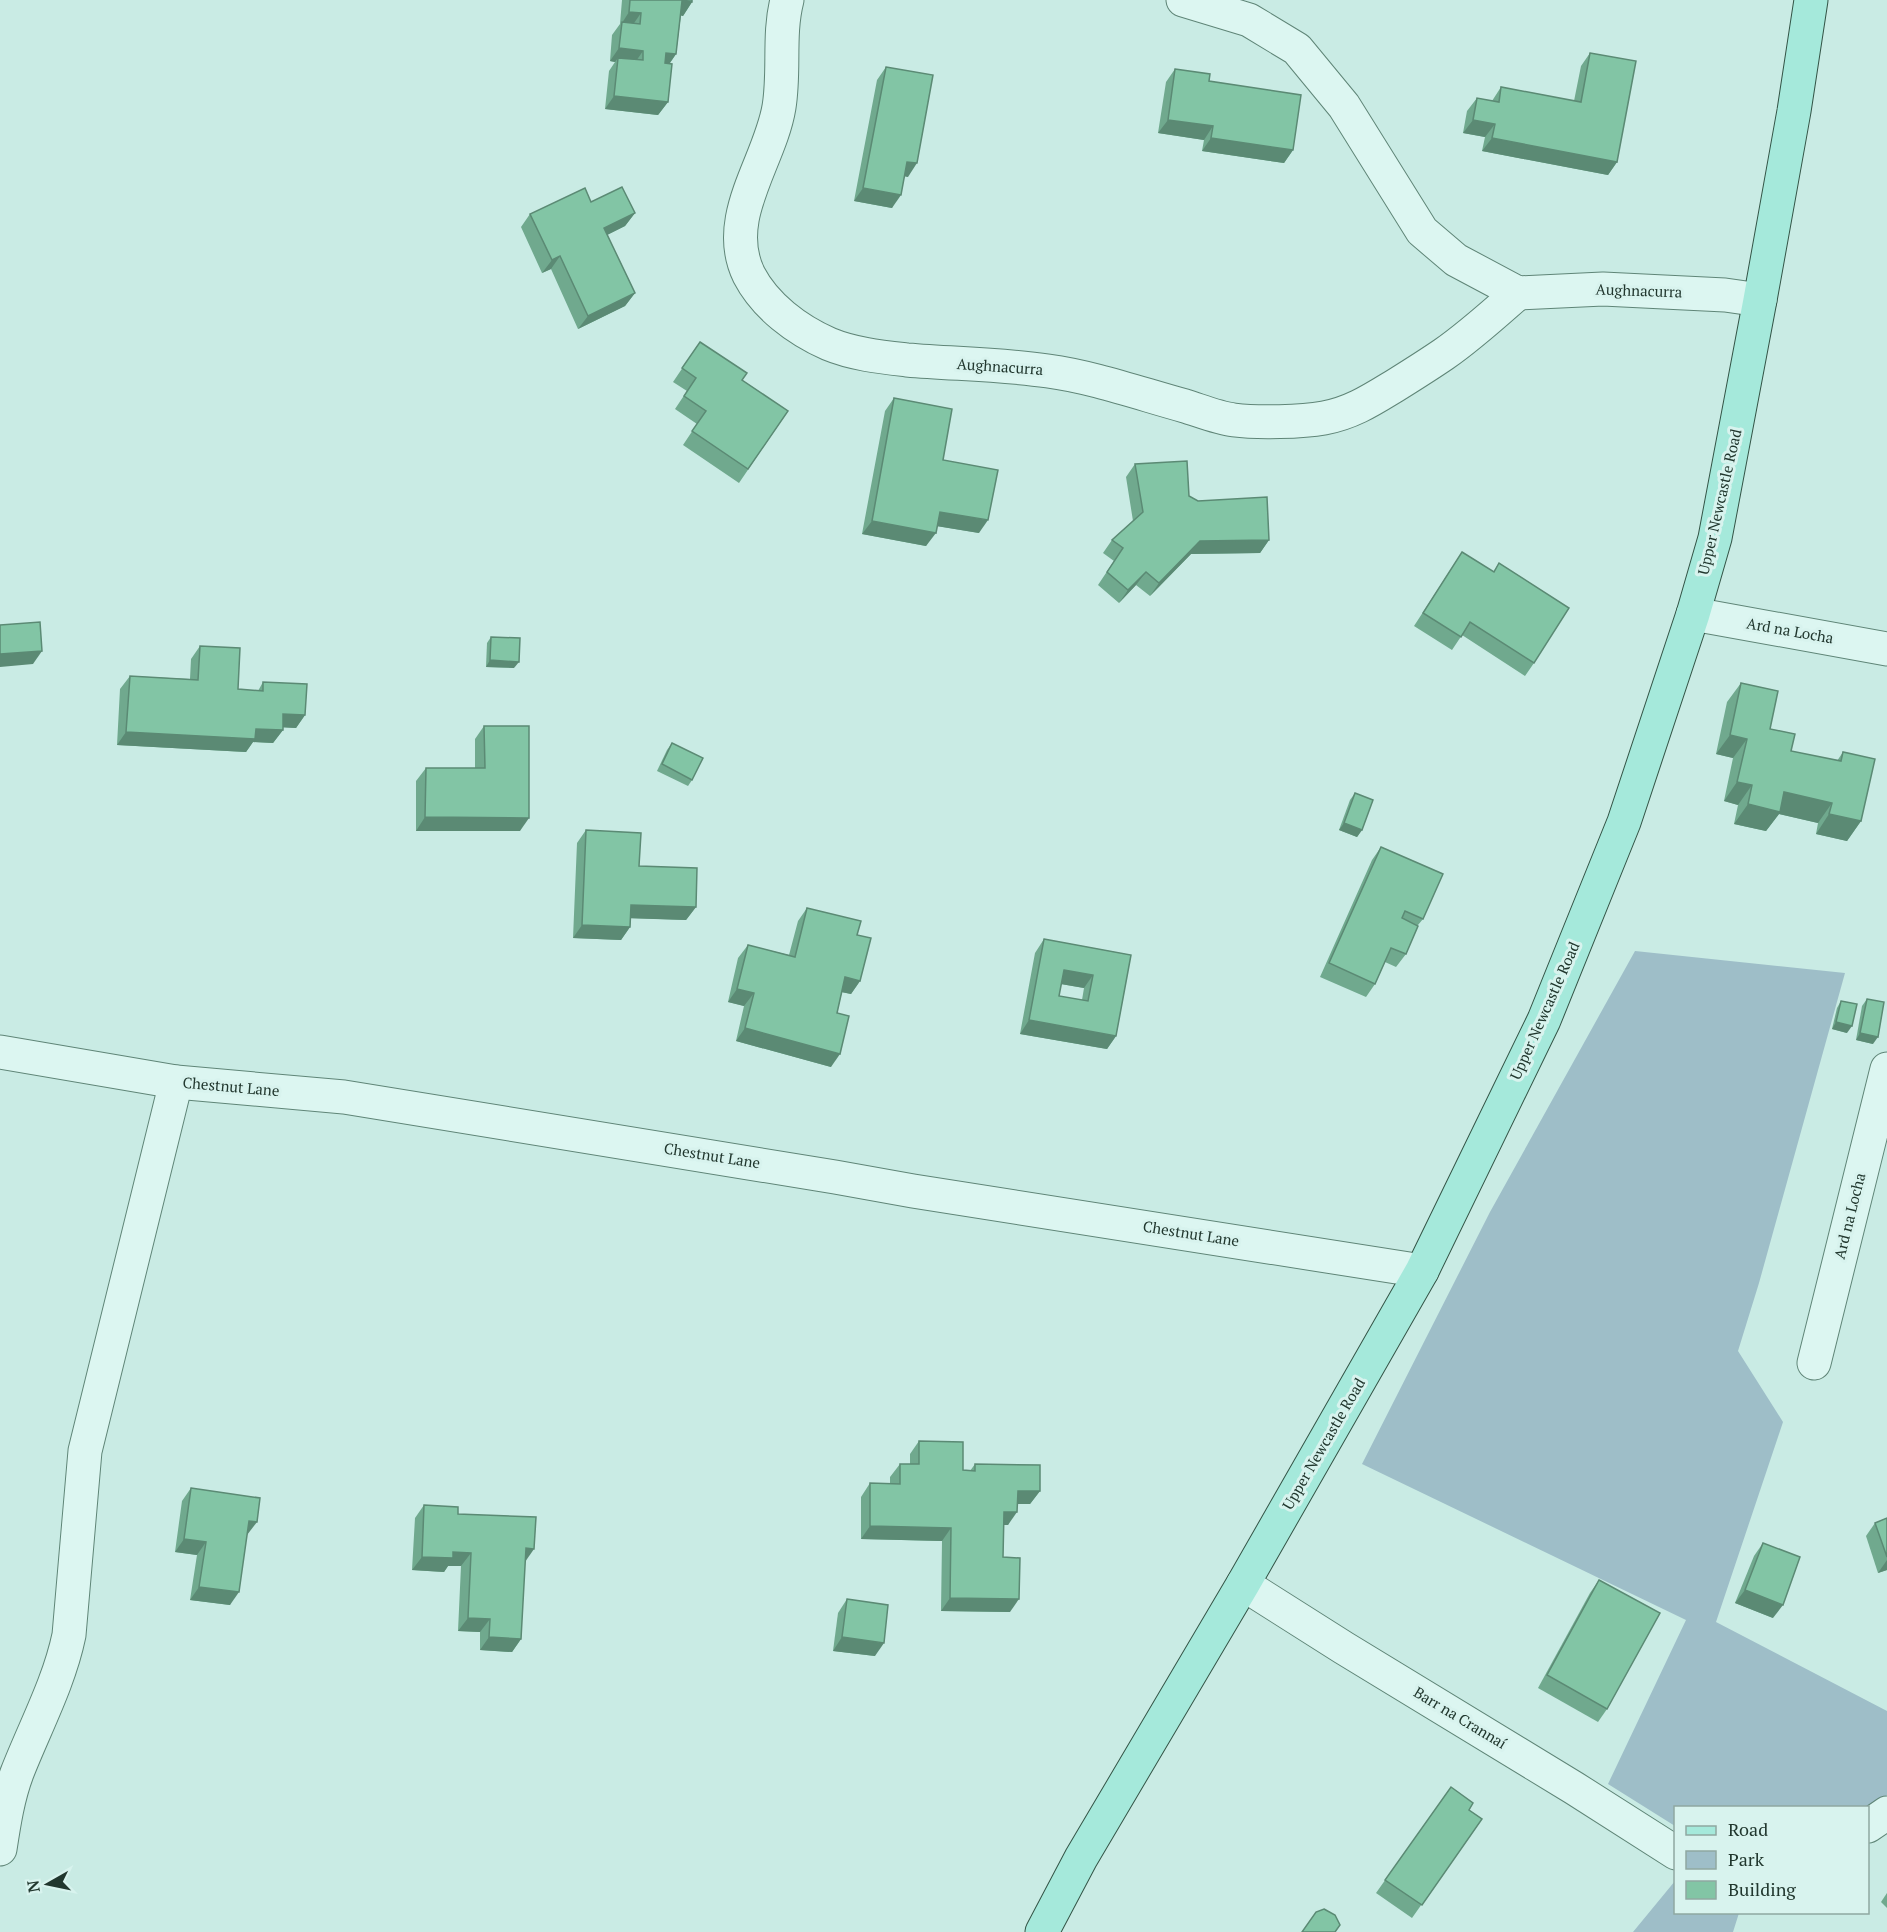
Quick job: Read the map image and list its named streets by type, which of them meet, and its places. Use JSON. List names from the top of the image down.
{
  "streets": {
    "main road": ["Upper Newcastle Road"],
    "street": [
      "Aughnacurra",
      "Ard na Locha",
      "Chestnut Lane",
      "Barr na Crannaí"
    ]
  },
  "crossings": [
    ["Aughnacurra", "Upper Newcastle Road"],
    ["Upper Newcastle Road", "Ard na Locha"],
    ["Upper Newcastle Road", "Chestnut Lane"],
    ["Upper Newcastle Road", "Barr na Crannaí"]
  ],
  "legend": ["Road", "Park", "Building"],
  "north": "left"
}
